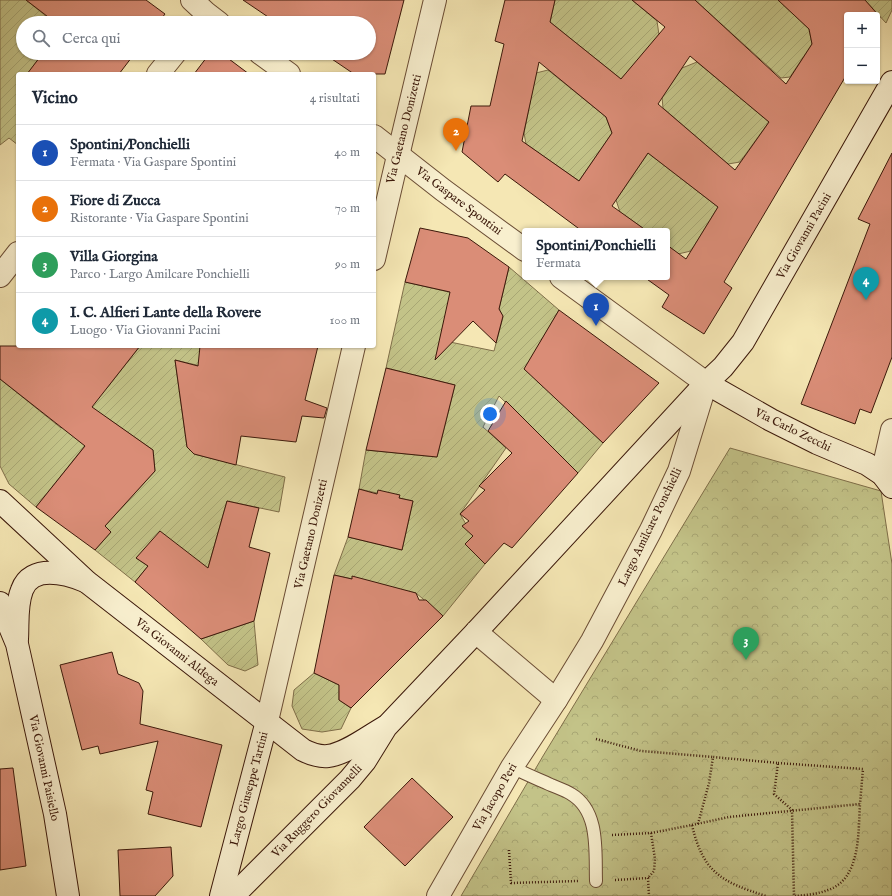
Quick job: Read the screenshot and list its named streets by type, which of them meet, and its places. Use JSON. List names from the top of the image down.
{
  "streets": {
    "street": [
      "Via Gaetano Donizetti",
      "Via Gaspare Spontini",
      "Via Giovanni Pacini",
      "Via Carlo Zecchi",
      "Largo Amilcare Ponchielli",
      "Via Giovanni Aldega",
      "Via Giovanni Paisiello",
      "Largo Giuseppe Tartini",
      "Via Jacopo Peri",
      "Via Ruggero Giovannelli"
    ]
  },
  "crossings": [
    ["Via Gaetano Donizetti", "Via Gaspare Spontini"],
    ["Via Gaetano Donizetti", "Via Giovanni Aldega"],
    ["Via Gaetano Donizetti", "Largo Giuseppe Tartini"],
    ["Via Giovanni Pacini", "Via Carlo Zecchi"],
    ["Via Giovanni Pacini", "Largo Amilcare Ponchielli"],
    ["Via Carlo Zecchi", "Largo Amilcare Ponchielli"],
    ["Largo Amilcare Ponchielli", "Via Jacopo Peri"],
    ["Via Giovanni Aldega", "Largo Giuseppe Tartini"],
    ["Largo Giuseppe Tartini", "Via Ruggero Giovannelli"]
  ],
  "page": {
    "map_buttons": ["+", "−"],
    "search": "Cerca qui",
    "heading": ["Vicino", "4 risultati"],
    "pins": [
      "2",
      "4",
      "1",
      "3"
    ],
    "list": [
      {
        "mark": "1",
        "name": "Spontini/Ponchielli",
        "note": "Fermata · Via Gaspare Spontini",
        "value": "40 m"
      },
      {
        "mark": "2",
        "name": "Fiore di Zucca",
        "note": "Ristorante · Via Gaspare Spontini",
        "value": "70 m"
      },
      {
        "mark": "3",
        "name": "Villa Giorgina",
        "note": "Parco · Largo Amilcare Ponchielli",
        "value": "90 m"
      },
      {
        "mark": "4",
        "name": "I. C. Alfieri Lante della Rovere",
        "note": "Luogo · Via Giovanni Pacini",
        "value": "100 m"
      }
    ],
    "popup": ["Spontini/Ponchielli", "Fermata"]
  }
}
